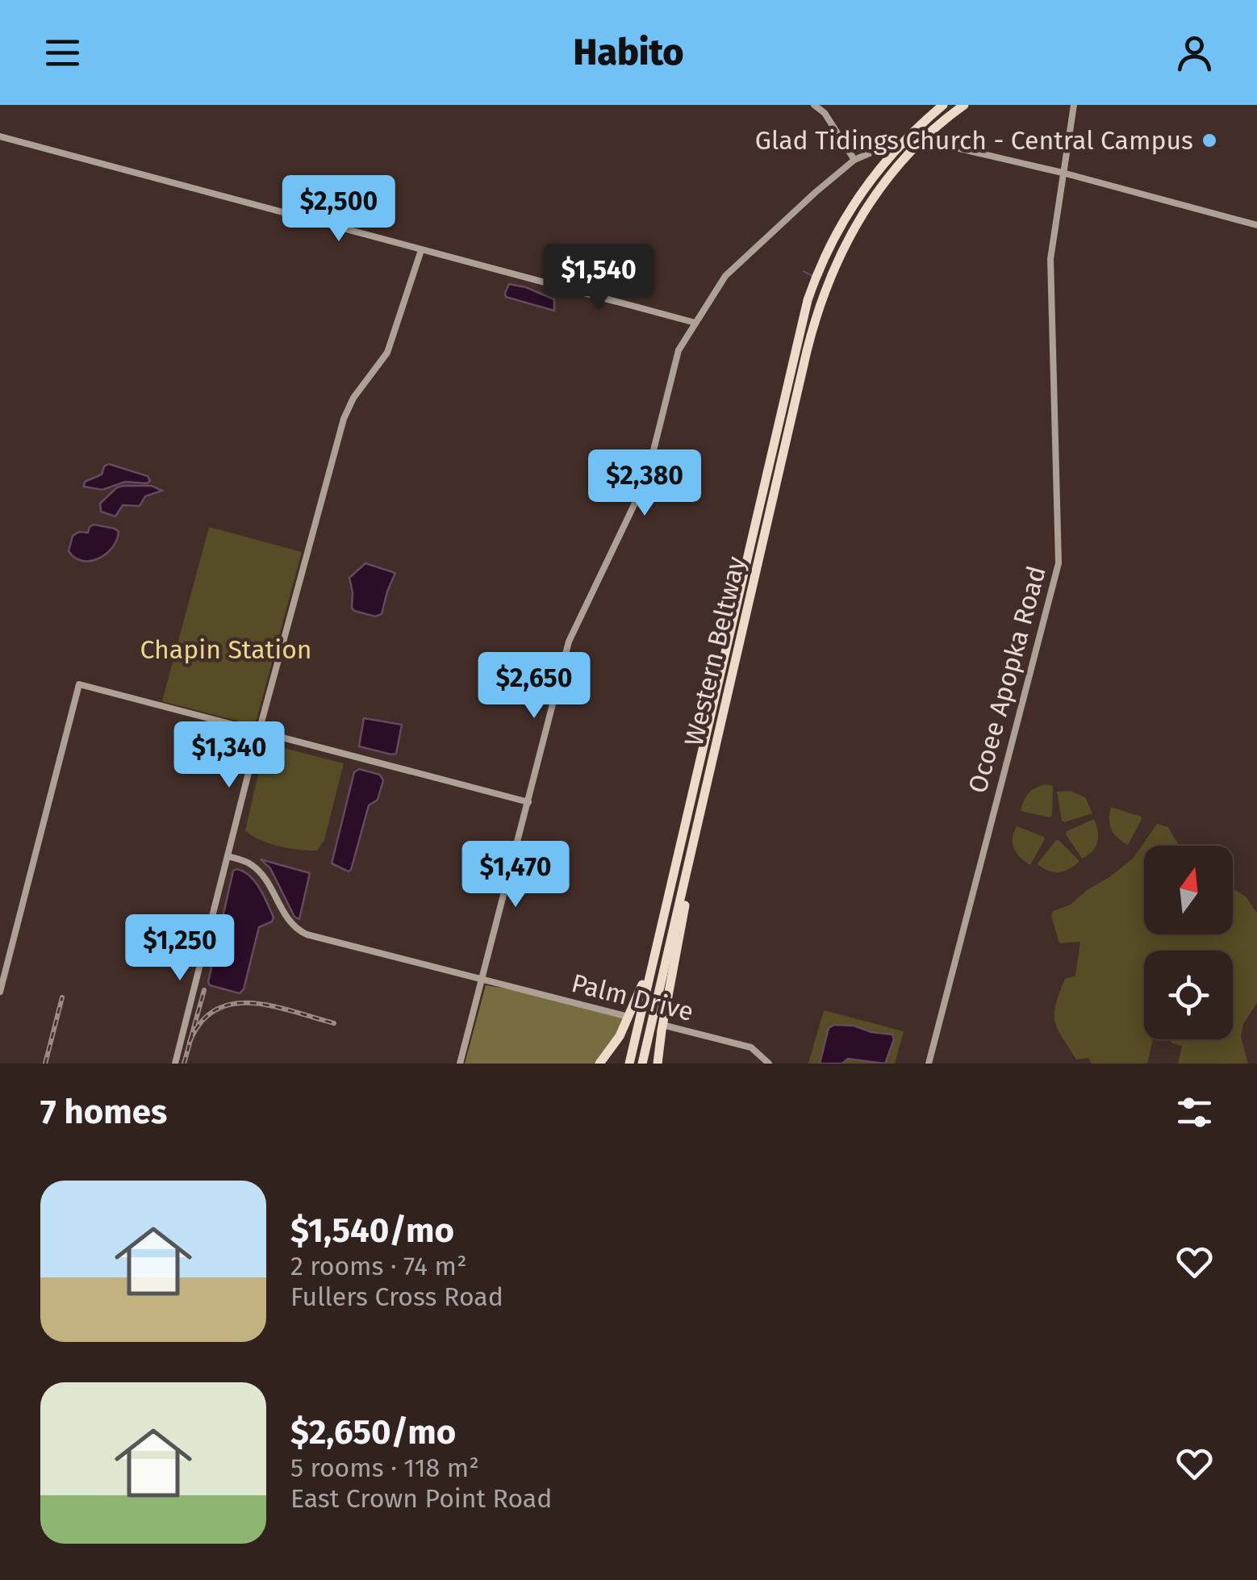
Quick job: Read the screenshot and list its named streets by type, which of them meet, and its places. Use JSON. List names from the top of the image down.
{
  "streets": {
    "highway": ["Western Beltway"],
    "street": ["Ocoee Apopka Road", "Palm Drive"]
  },
  "parks": ["Chapin Station"],
  "places": ["Glad Tidings Church - Central Campus"],
  "north": "top",
  "page": {
    "header": "Habito",
    "price": [
      "$2,500",
      "$1,540",
      "$2,380",
      "$2,650",
      "$1,340",
      "$1,470",
      "$1,250"
    ],
    "heading": "7 homes",
    "list": [
      {
        "name": "$1,540/mo",
        "note": "2 rooms · 74 m² · Fullers Cross Road"
      },
      {
        "name": "$2,650/mo",
        "note": "5 rooms · 118 m² · East Crown Point Road"
      }
    ]
  }
}
